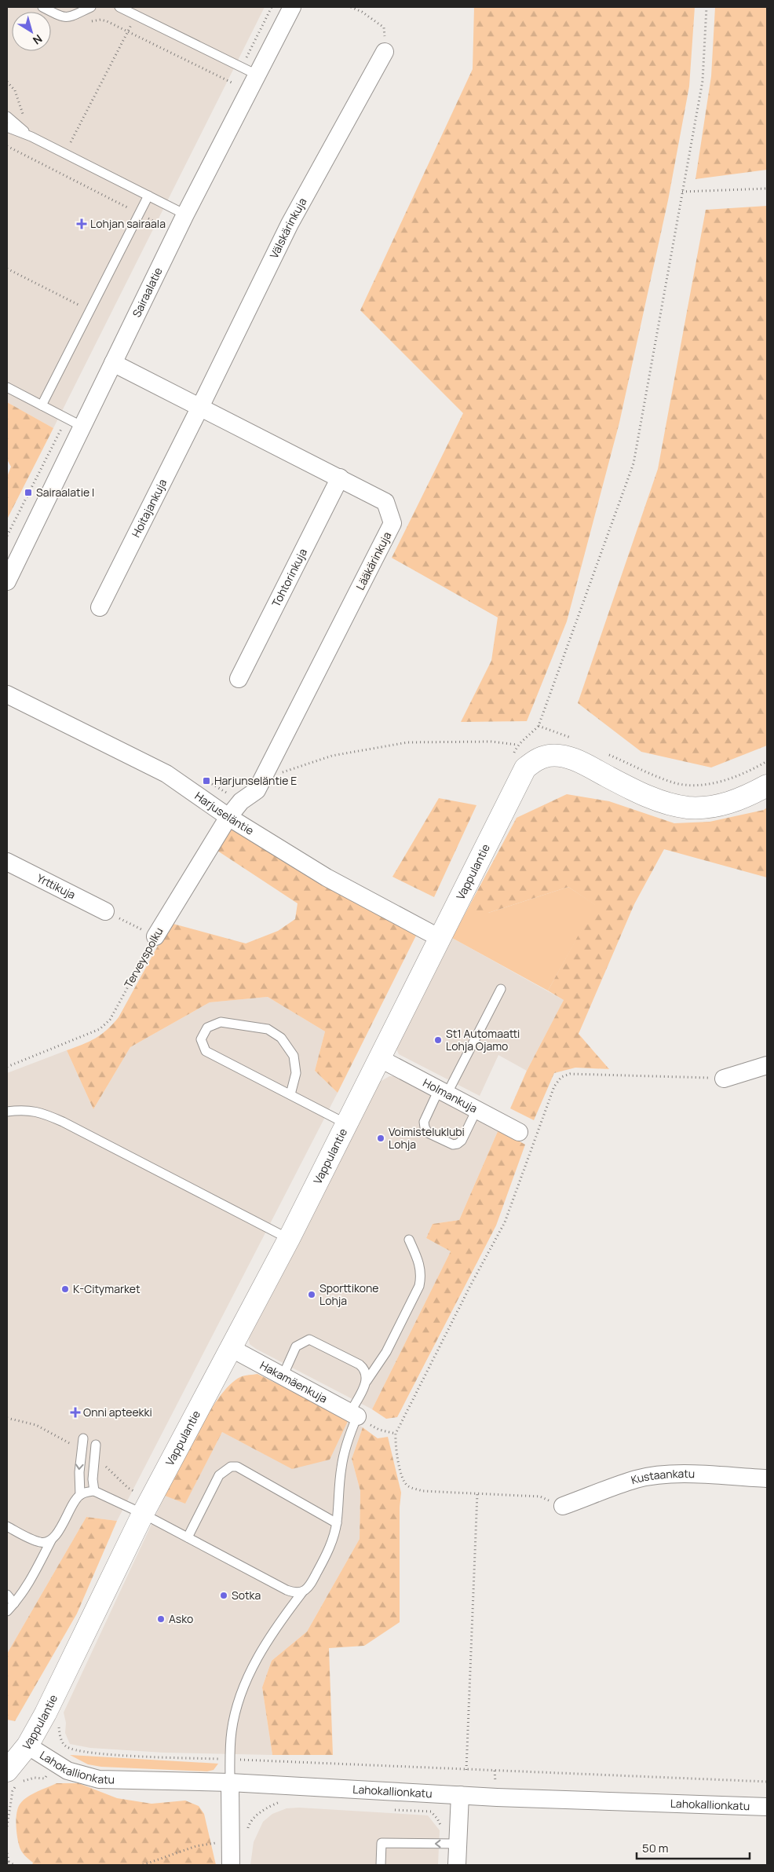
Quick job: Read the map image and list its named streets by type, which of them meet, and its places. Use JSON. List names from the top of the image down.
{
  "streets": {
    "street": [
      "Välskärinkuja",
      "Sairaalatie",
      "Hoitajankuja",
      "Lääkärinkuja",
      "Tohtorinkuja",
      "Harjuseläntie",
      "Vappulantie",
      "Yrttikuja",
      "Terveyspolku",
      "Holmankuja",
      "Hakamäenkuja",
      "Kustaankatu",
      "Lahokallionkatu"
    ]
  },
  "crossings": [
    ["Välskärinkuja", "Hoitajankuja"],
    ["Välskärinkuja", "Lääkärinkuja"],
    ["Sairaalatie", "Lääkärinkuja"],
    ["Hoitajankuja", "Lääkärinkuja"],
    ["Lääkärinkuja", "Tohtorinkuja"],
    ["Lääkärinkuja", "Terveyspolku"],
    ["Harjuseläntie", "Vappulantie"],
    ["Harjuseläntie", "Terveyspolku"],
    ["Vappulantie", "Holmankuja"],
    ["Vappulantie", "Hakamäenkuja"],
    ["Vappulantie", "Lahokallionkatu"]
  ],
  "places": {
    "health": ["Lohjan sairaala", "Onni apteekki"],
    "transit": ["Sairaalatie I", "Harjunseläntie E"],
    "other": [
      "St1 Automaatti Lohja Ojamo",
      "Voimisteluklubi Lohja",
      "K-Citymarket",
      "Sporttikone Lohja",
      "Sotka",
      "Asko"
    ]
  },
  "scale_bar": "50 m",
  "north": "bottom right"
}
